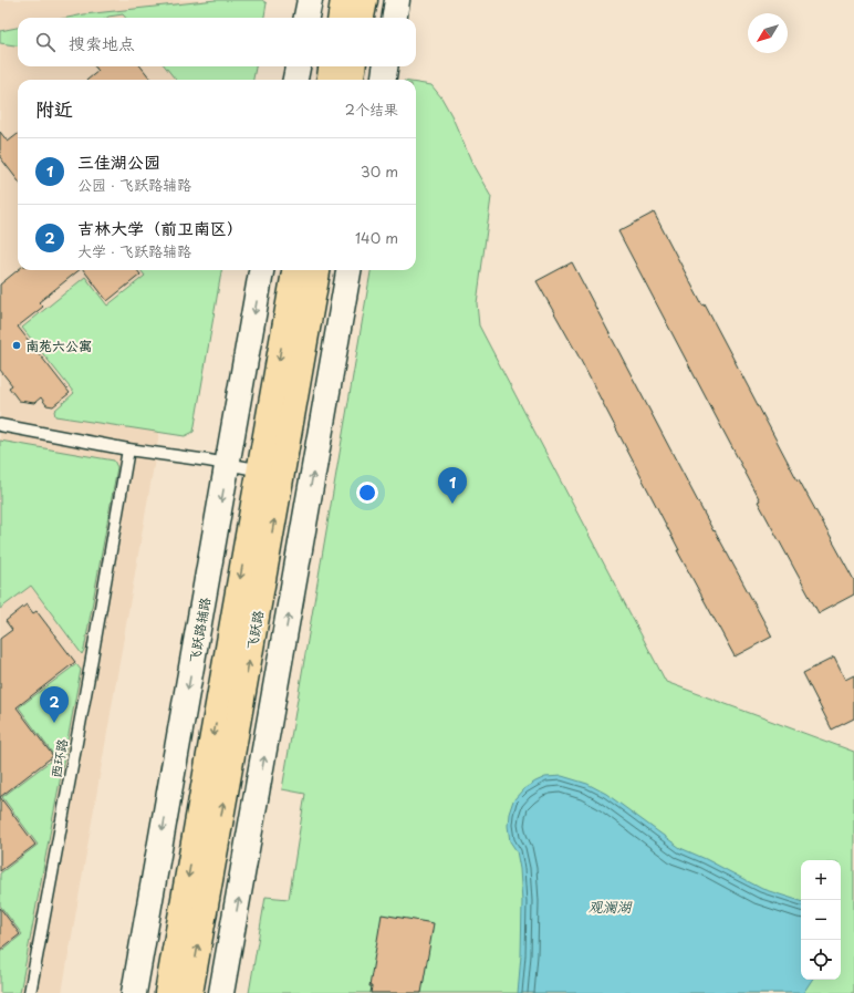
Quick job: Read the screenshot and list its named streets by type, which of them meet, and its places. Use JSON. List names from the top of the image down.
{
  "streets": {
    "main road": ["飞跃路"],
    "street": ["飞跃路辅路"],
    "lane": ["西环路"]
  },
  "water": ["观澜湖"],
  "places": ["南苑六公寓"],
  "north": "bottom left",
  "page": {
    "search": "搜索地点",
    "heading": ["附近", "2个结果"],
    "list": [
      {
        "mark": "1",
        "name": "三佳湖公园",
        "note": "公园 · 飞跃路辅路",
        "value": "30 m"
      },
      {
        "mark": "2",
        "name": "吉林大学（前卫南区）",
        "note": "大学 · 飞跃路辅路",
        "value": "140 m"
      }
    ],
    "pins": ["1", "2"],
    "map_buttons": ["+", "−"]
  }
}
